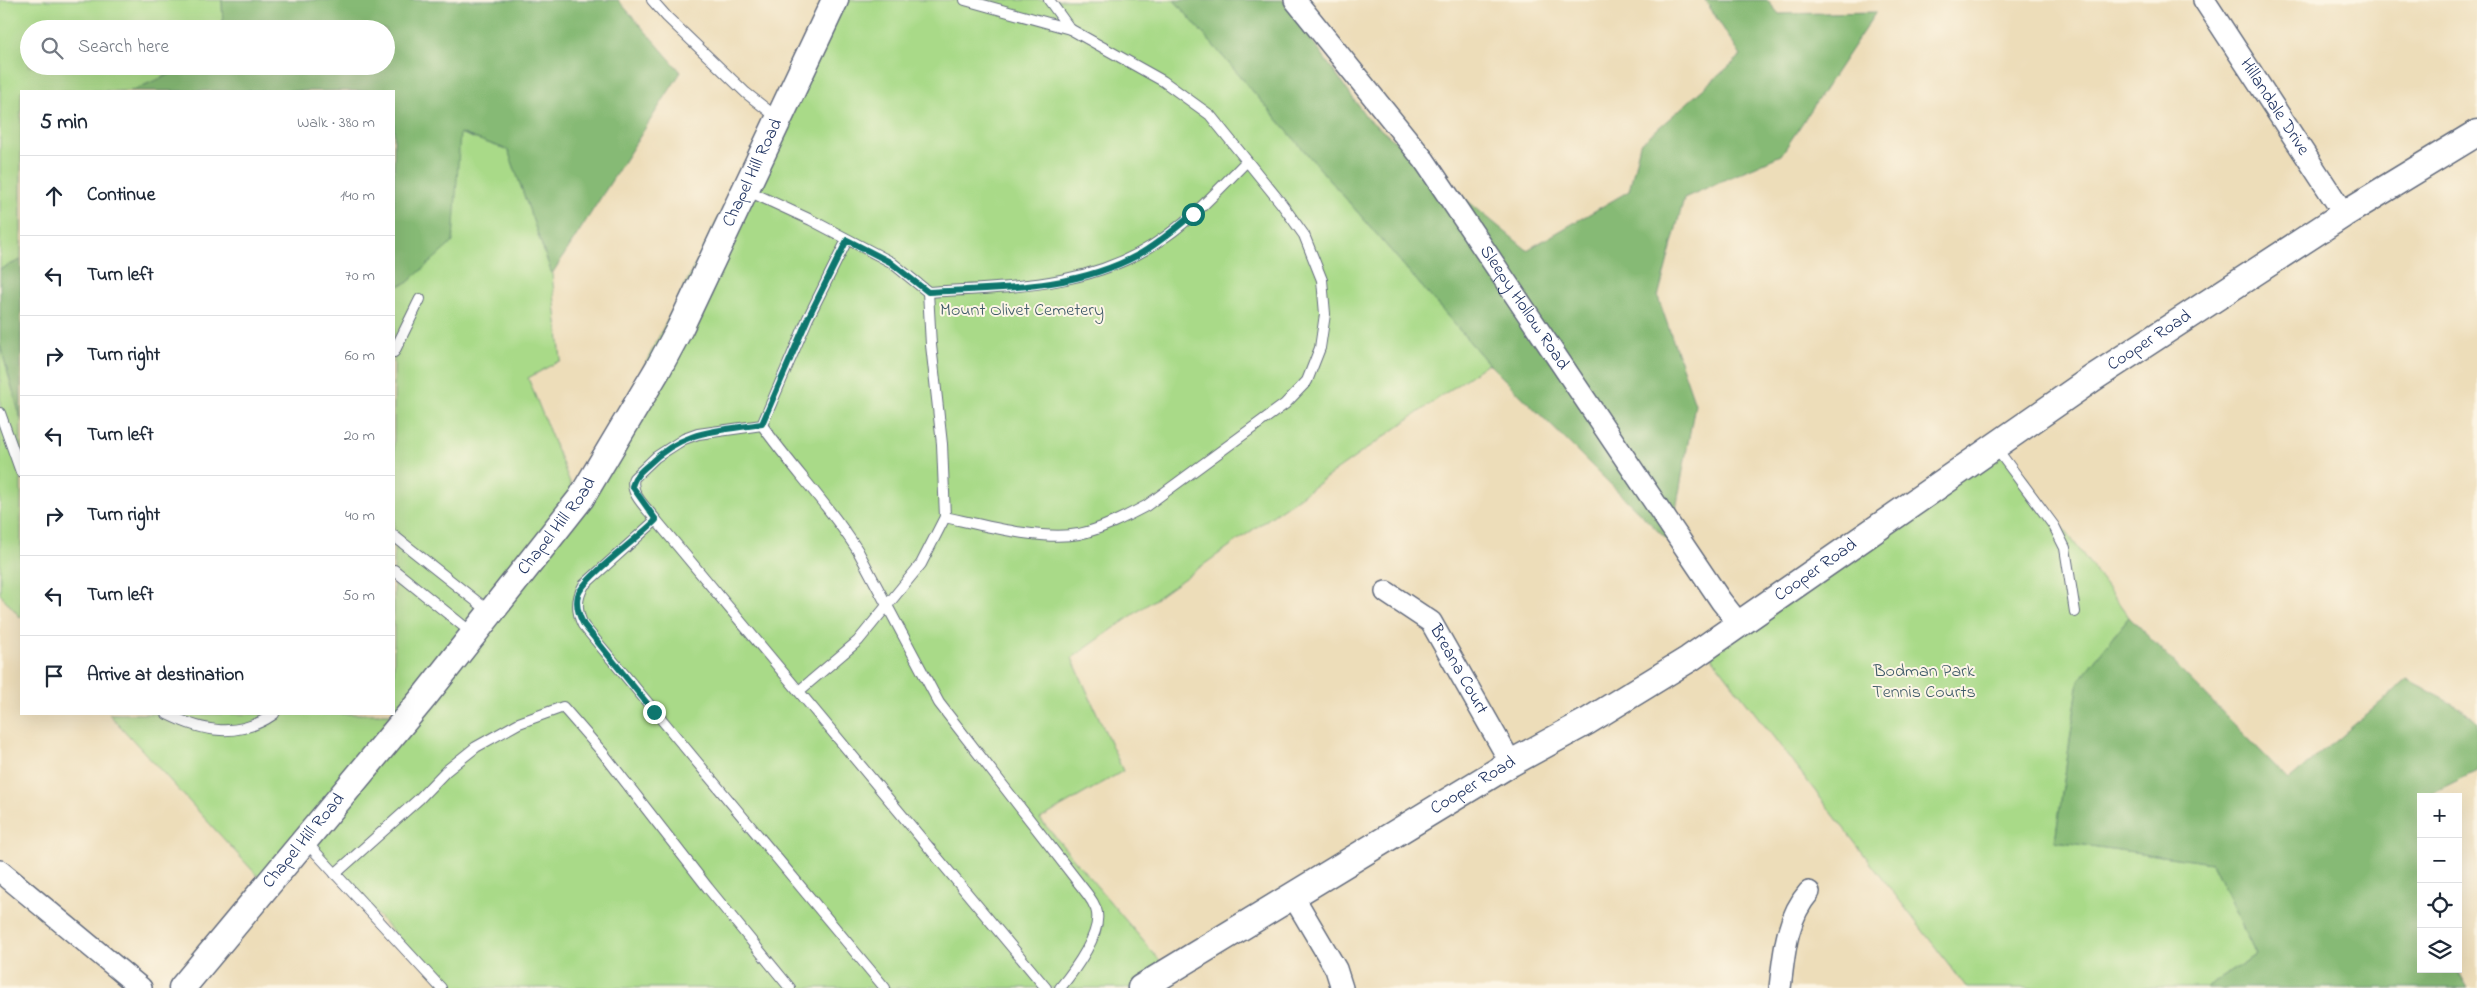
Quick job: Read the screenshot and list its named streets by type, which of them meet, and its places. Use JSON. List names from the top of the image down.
{
  "streets": {
    "street": [
      "Hillandale Drive",
      "Chapel Hill Road",
      "Sleepy Hollow Road",
      "Cooper Road",
      "Breana Court"
    ]
  },
  "crossings": [
    ["Hillandale Drive", "Cooper Road"],
    ["Sleepy Hollow Road", "Cooper Road"],
    ["Cooper Road", "Breana Court"]
  ],
  "parks": ["Mount Olivet Cemetery", "Bodman Park Tennis Courts"],
  "page": {
    "search": "Search here",
    "heading": ["5 min", "Walk · 380 m"],
    "list": [
      ["Continue", "140 m"],
      ["Turn left", "70 m"],
      ["Turn right", "60 m"],
      ["Turn left", "20 m"],
      ["Turn right", "40 m"],
      ["Turn left", "50 m"],
      "Arrive at destination"
    ],
    "map_buttons": ["+", "−"]
  }
}
